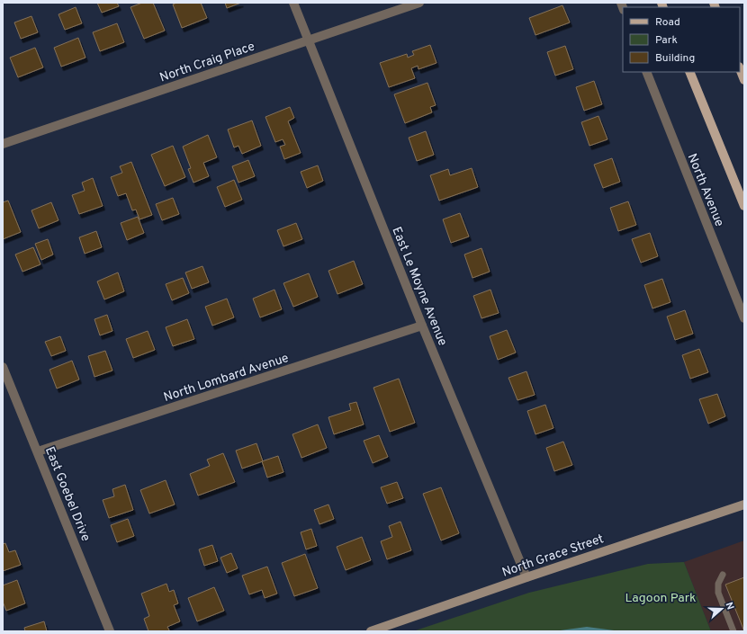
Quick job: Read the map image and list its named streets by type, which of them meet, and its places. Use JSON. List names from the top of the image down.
{
  "streets": {
    "street": [
      "North Craig Place",
      "North Avenue",
      "East Le Moyne Avenue",
      "North Lombard Avenue",
      "East Goebel Drive",
      "North Grace Street"
    ]
  },
  "crossings": [
    ["North Craig Place", "East Le Moyne Avenue"],
    ["East Le Moyne Avenue", "North Lombard Avenue"],
    ["East Le Moyne Avenue", "North Grace Street"],
    ["North Lombard Avenue", "East Goebel Drive"]
  ],
  "parks": ["Lagoon Park"],
  "legend": ["Road", "Park", "Building"],
  "north": "right"
}
